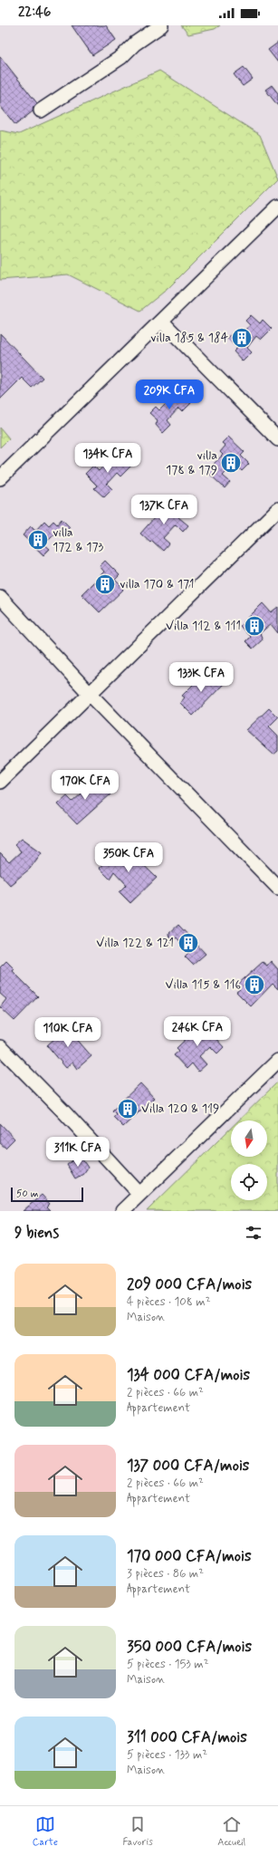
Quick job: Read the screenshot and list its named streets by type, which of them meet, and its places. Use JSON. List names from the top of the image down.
{
  "places": {
    "building": [
      "villa 185 & 184",
      "villa 178 & 179",
      "villa 172 & 173",
      "villa 170 & 171",
      "Villa 112 & 111",
      "Villa 122 & 121",
      "Villa 115 & 116",
      "Villa 120 & 119"
    ]
  },
  "scale_bar": "50 m",
  "north": "bottom",
  "page": {
    "status": "22:46",
    "price": [
      "209K CFA",
      "134K CFA",
      "137K CFA",
      "133K CFA",
      "170K CFA",
      "350K CFA",
      "246K CFA",
      "110K CFA",
      "311K CFA"
    ],
    "scale": "50 m",
    "heading": "9 biens",
    "list": [
      {
        "name": "209 000 CFA/mois",
        "note": "4 pièces · 108 m² · Maison"
      },
      {
        "name": "134 000 CFA/mois",
        "note": "2 pièces · 66 m² · Appartement"
      },
      {
        "name": "137 000 CFA/mois",
        "note": "2 pièces · 66 m² · Appartement"
      },
      {
        "name": "170 000 CFA/mois",
        "note": "3 pièces · 86 m² · Appartement"
      },
      {
        "name": "350 000 CFA/mois",
        "note": "5 pièces · 153 m² · Maison"
      },
      {
        "name": "311 000 CFA/mois",
        "note": "5 pièces · 133 m² · Maison"
      }
    ],
    "tabs": ["Carte", "Favoris", "Accueil"]
  }
}
